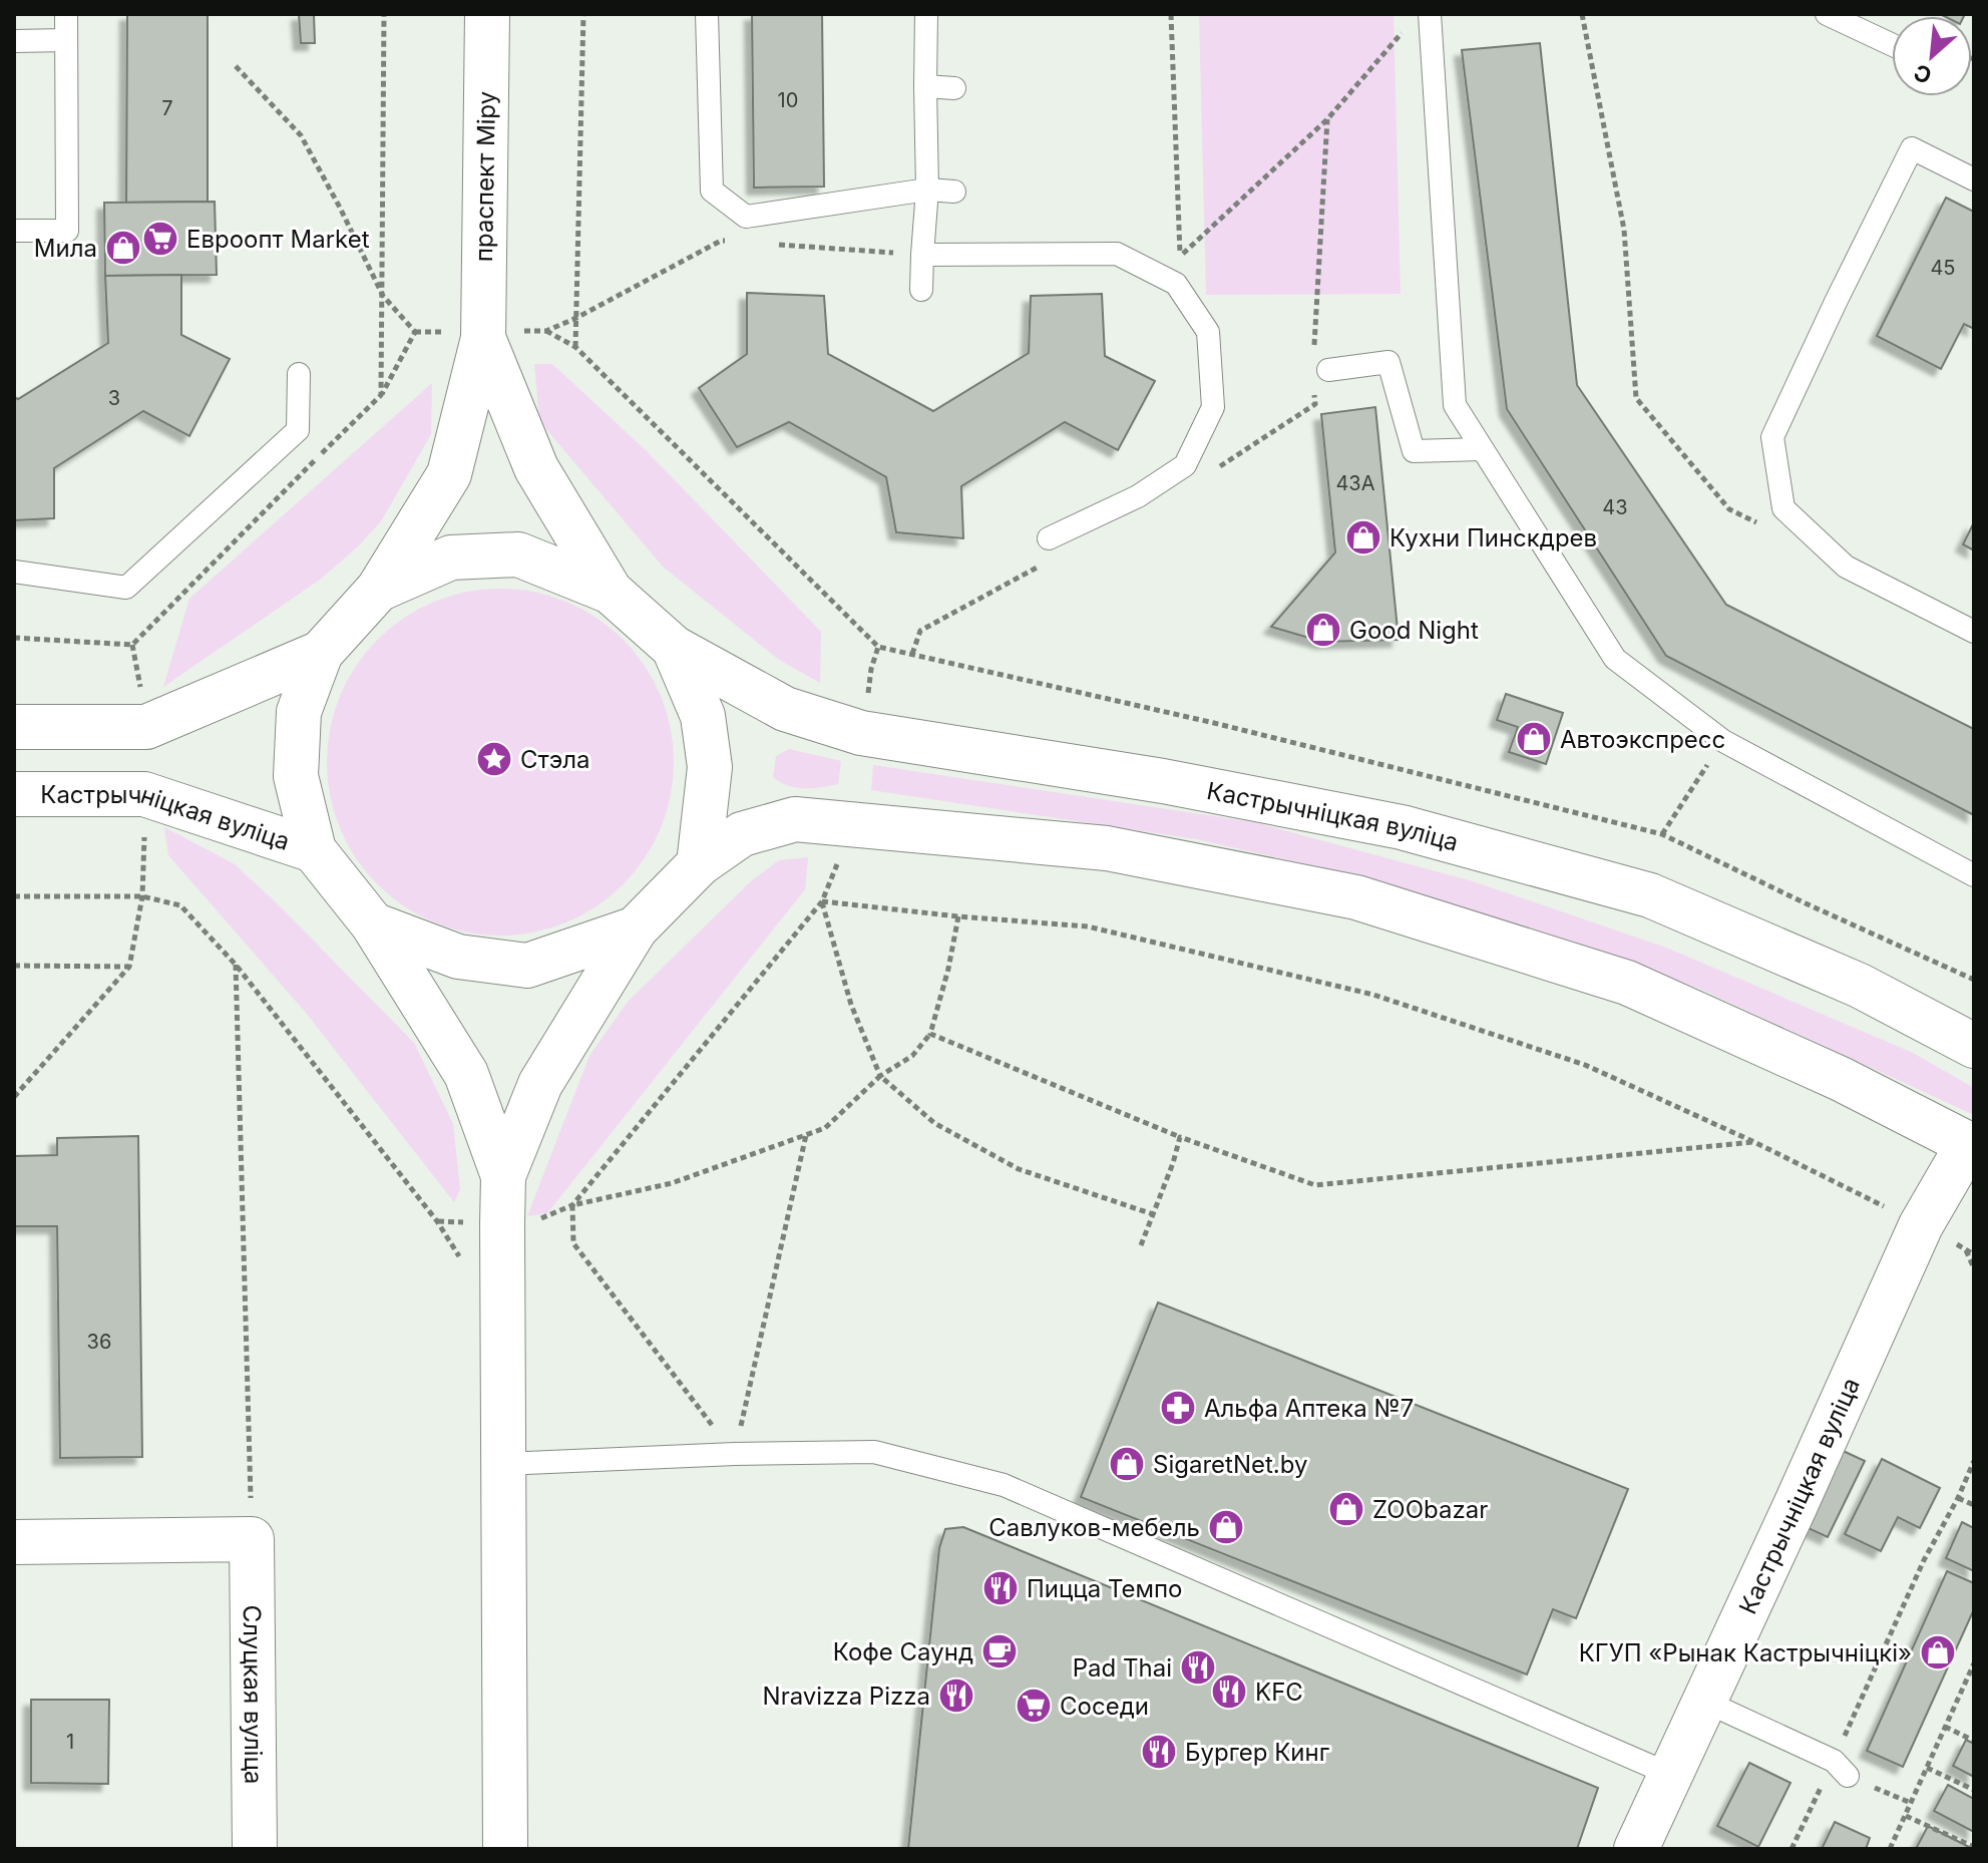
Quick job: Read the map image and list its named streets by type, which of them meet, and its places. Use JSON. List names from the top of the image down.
{
  "streets": {
    "main road": ["праспект Міру", "Кастрычніцкая вуліца", "Слуцкая вуліца"]
  },
  "places": {
    "supermarket": ["Евроопт Market", "Соседи"],
    "shop": [
      "Мила",
      "Кухни Пинскдрев",
      "Good Night",
      "Автоэкспресс",
      "SigaretNet.by",
      "ZOObazar",
      "Савлуков-мебель",
      "КГУП «Рынак Кастрычніцкі»"
    ],
    "place": ["Стэла"],
    "pharmacy": ["Альфа Аптека №7"],
    "restaurant": [
      "Пицца Темпо",
      "Pad Thai",
      "KFC",
      "Nravizza Pizza",
      "Бургер Кинг"
    ],
    "cafe": ["Кофе Саунд"]
  },
  "house_numbers": [
    "10",
    "7",
    "45",
    "3",
    "43А",
    "43",
    "36",
    "1"
  ],
  "north": "bottom left"
}
